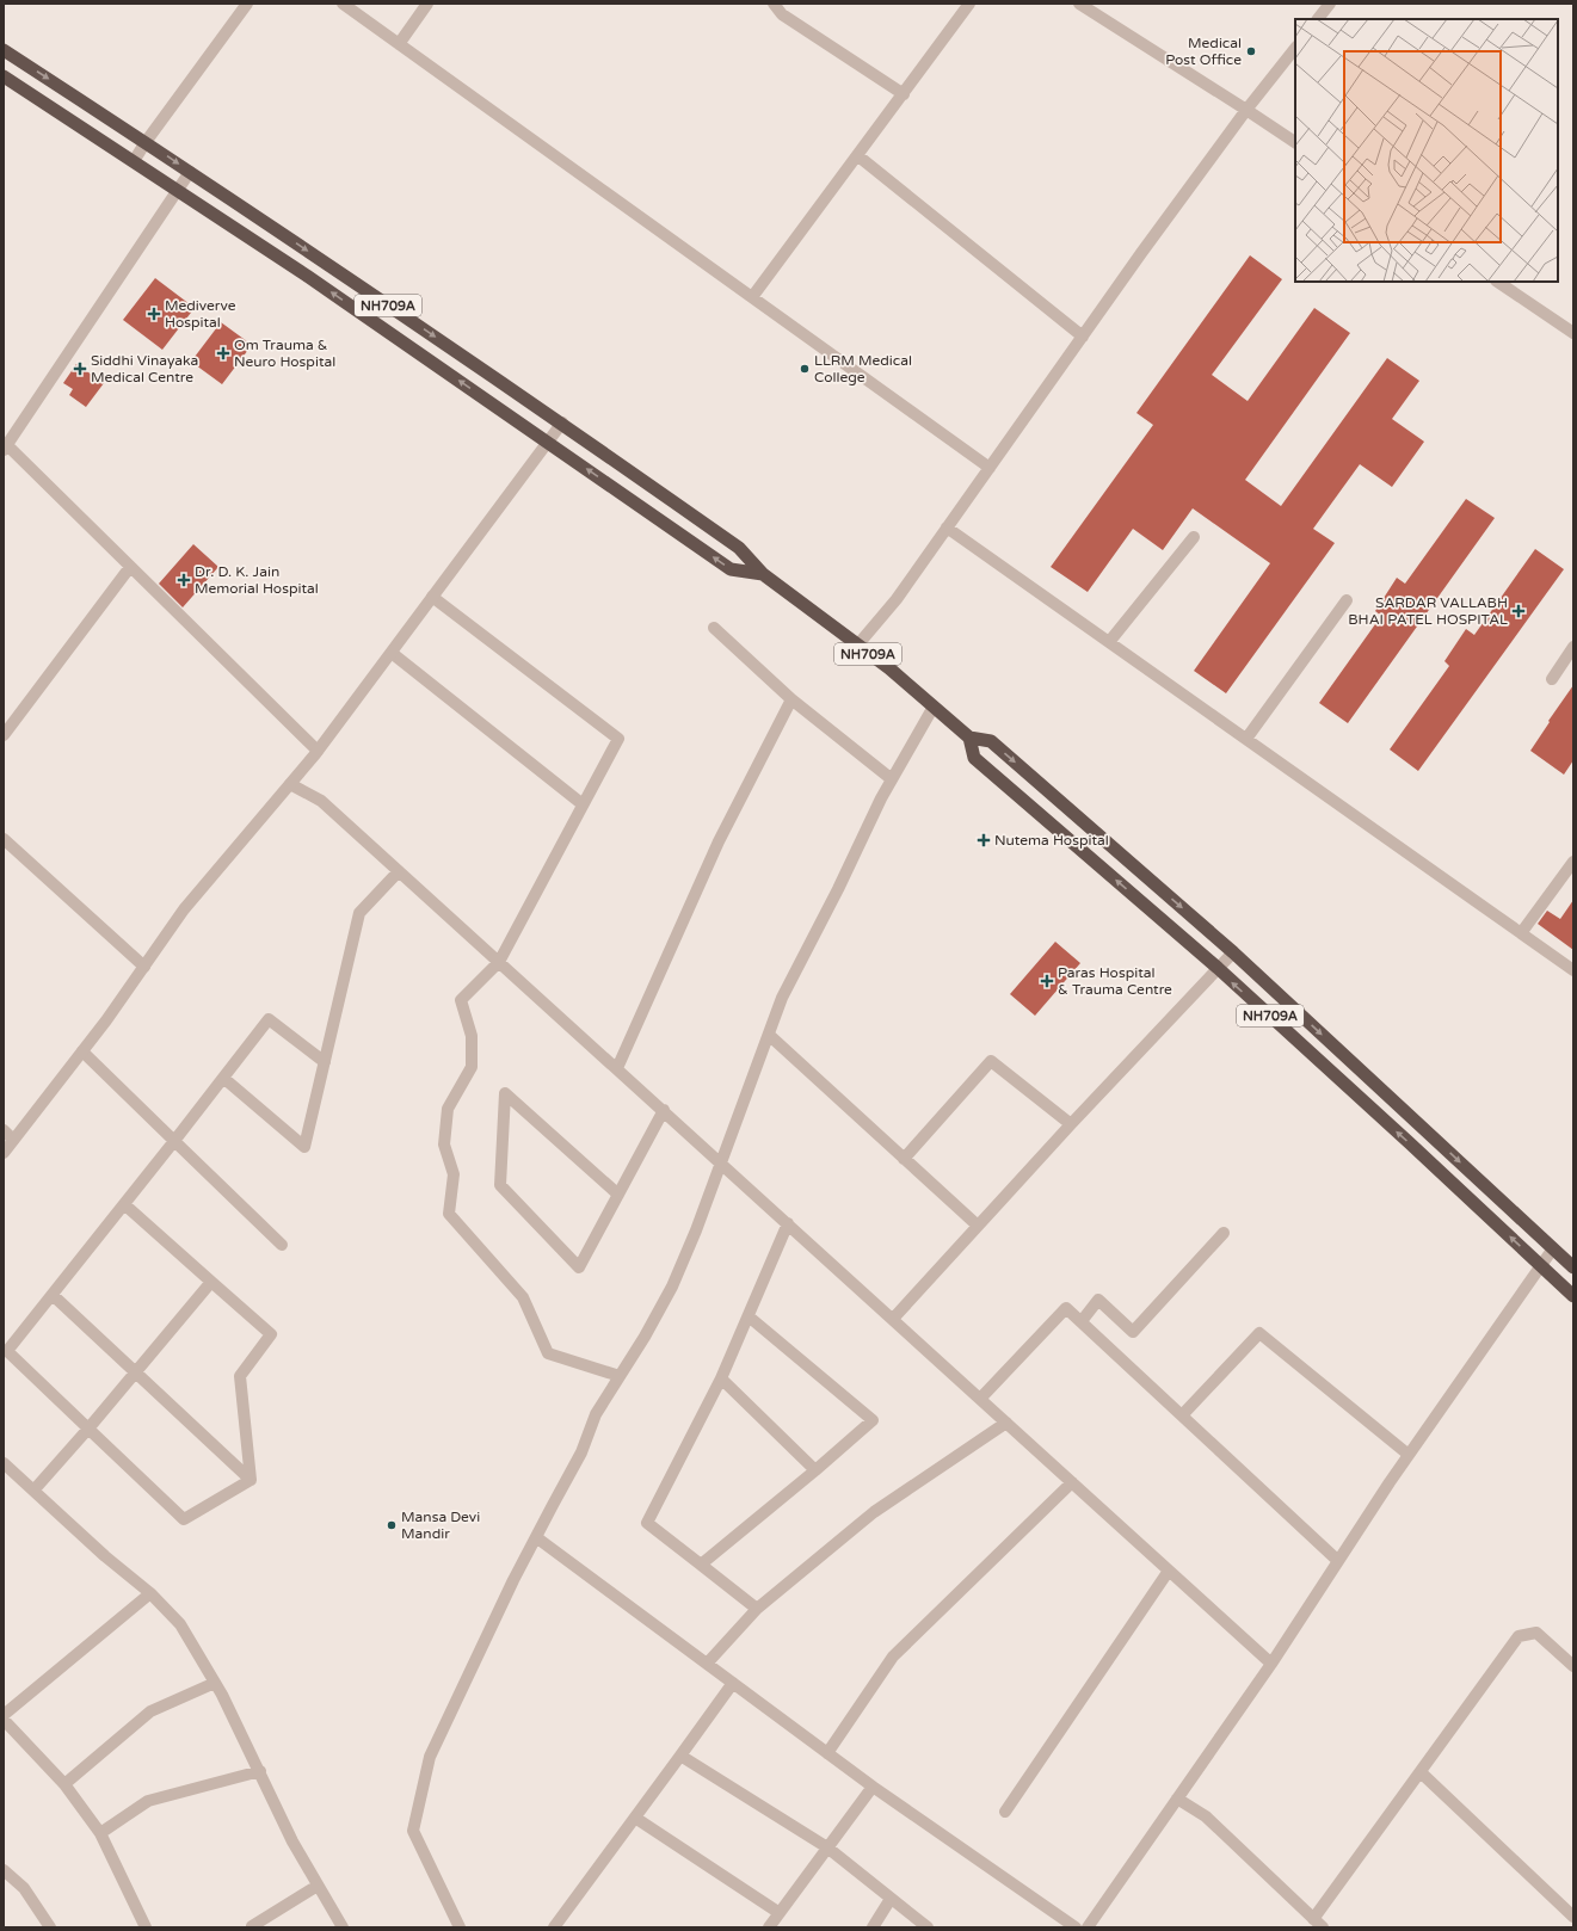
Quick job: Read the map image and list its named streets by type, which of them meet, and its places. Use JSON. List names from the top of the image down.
{
  "streets": {
    "highway": ["NH709A"]
  },
  "places": {
    "other": ["Medical Post Office", "LLRM Medical College", "Mansa Devi Mandir"],
    "health": [
      "Mediverve Hospital",
      "Om Trauma & Neuro Hospital",
      "Siddhi Vinayaka Medical Centre",
      "Dr. D. K. Jain Memorial Hospital",
      "SARDAR VALLABH BHAI PATEL HOSPITAL",
      "Nutema Hospital",
      "Paras Hospital & Trauma Centre"
    ]
  }
}
